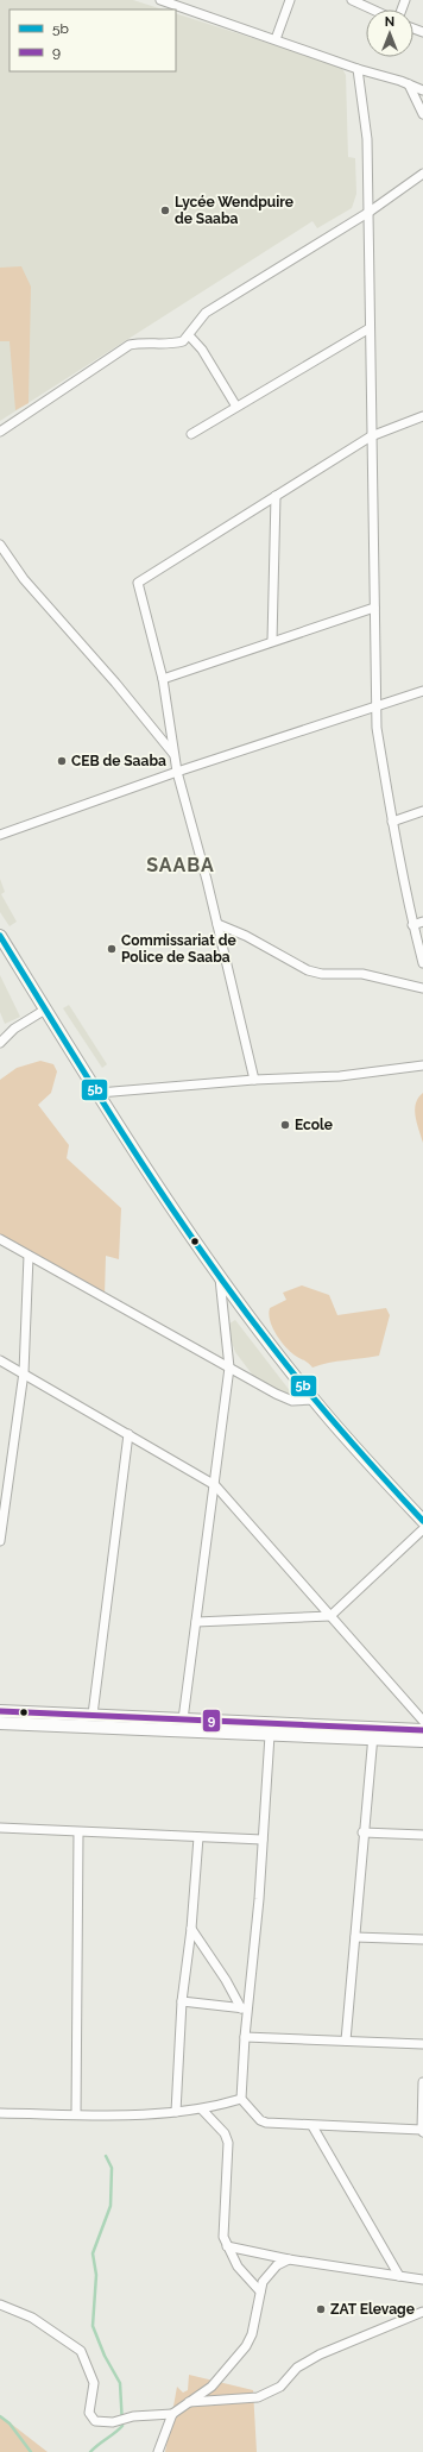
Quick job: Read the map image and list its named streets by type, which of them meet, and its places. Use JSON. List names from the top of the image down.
{
  "districts": ["SAABA"],
  "places": [
    "Lycée Wendpuire de Saaba",
    "CEB de Saaba",
    "Commissariat de Police de Saaba",
    "Ecole",
    "ZAT Elevage"
  ],
  "lines": ["transit line 5b", "transit line 9"],
  "legend": ["5b", "9"],
  "north": "top"
}
